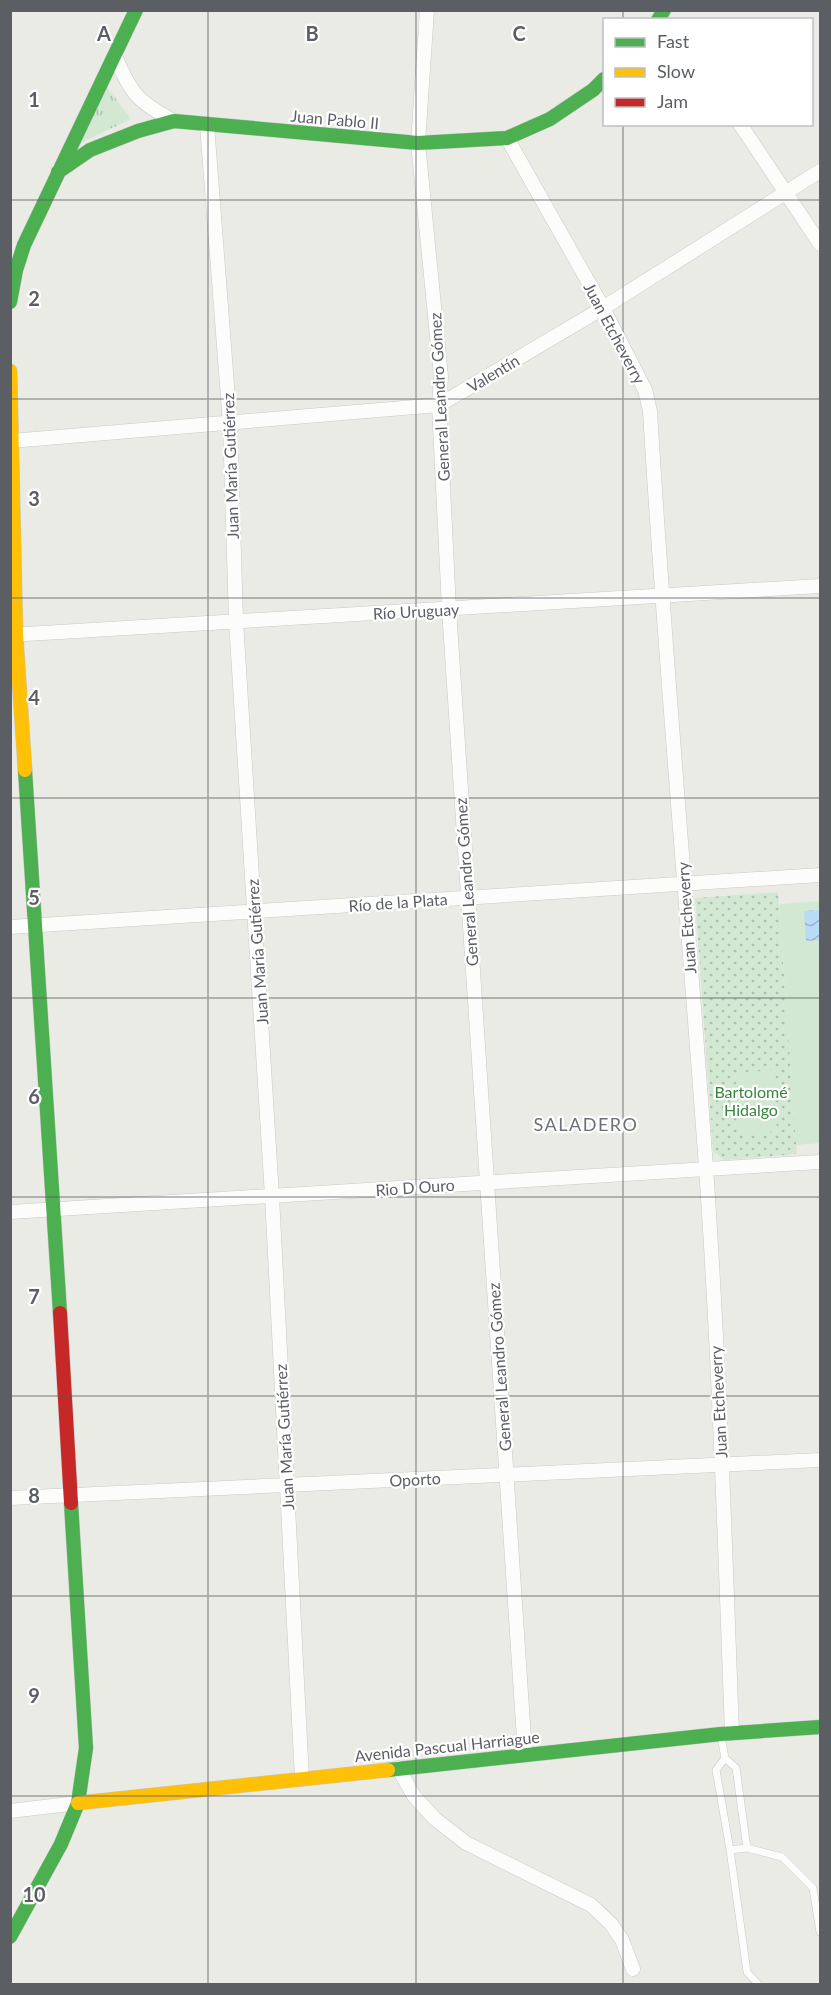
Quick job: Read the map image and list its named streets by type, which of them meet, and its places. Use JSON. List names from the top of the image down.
{
  "streets": {
    "street": [
      "Juan Pablo II",
      "Juan Etcheverry",
      "Valentín",
      "General Leandro Gómez",
      "Juan María Gutiérrez",
      "Río Uruguay",
      "Río de la Plata",
      "Rio D Ouro",
      "Oporto",
      "Avenida Pascual Harriague"
    ]
  },
  "crossings": [
    ["Juan Pablo II", "Juan Etcheverry"],
    ["Juan Pablo II", "General Leandro Gómez"],
    ["Juan Pablo II", "Juan María Gutiérrez"],
    ["Juan Etcheverry", "Valentín"],
    ["Juan Etcheverry", "Río Uruguay"],
    ["Juan Etcheverry", "Río de la Plata"],
    ["Juan Etcheverry", "Rio D Ouro"],
    ["Juan Etcheverry", "Oporto"],
    ["Juan Etcheverry", "Avenida Pascual Harriague"],
    ["Valentín", "General Leandro Gómez"],
    ["Valentín", "Juan María Gutiérrez"],
    ["General Leandro Gómez", "Río Uruguay"],
    ["General Leandro Gómez", "Río de la Plata"],
    ["General Leandro Gómez", "Rio D Ouro"],
    ["General Leandro Gómez", "Oporto"],
    ["General Leandro Gómez", "Avenida Pascual Harriague"],
    ["Juan María Gutiérrez", "Río Uruguay"],
    ["Juan María Gutiérrez", "Río de la Plata"],
    ["Juan María Gutiérrez", "Rio D Ouro"],
    ["Juan María Gutiérrez", "Oporto"],
    ["Juan María Gutiérrez", "Avenida Pascual Harriague"]
  ],
  "districts": ["SALADERO"],
  "parks": ["Bartolomé Hidalgo"],
  "legend": ["Fast", "Slow", "Jam"],
  "grid": {
    "columns": ["A", "B", "C"],
    "rows": [
      "1",
      "2",
      "3",
      "4",
      "5",
      "6",
      "7",
      "8",
      "9",
      "10"
    ]
  }
}
